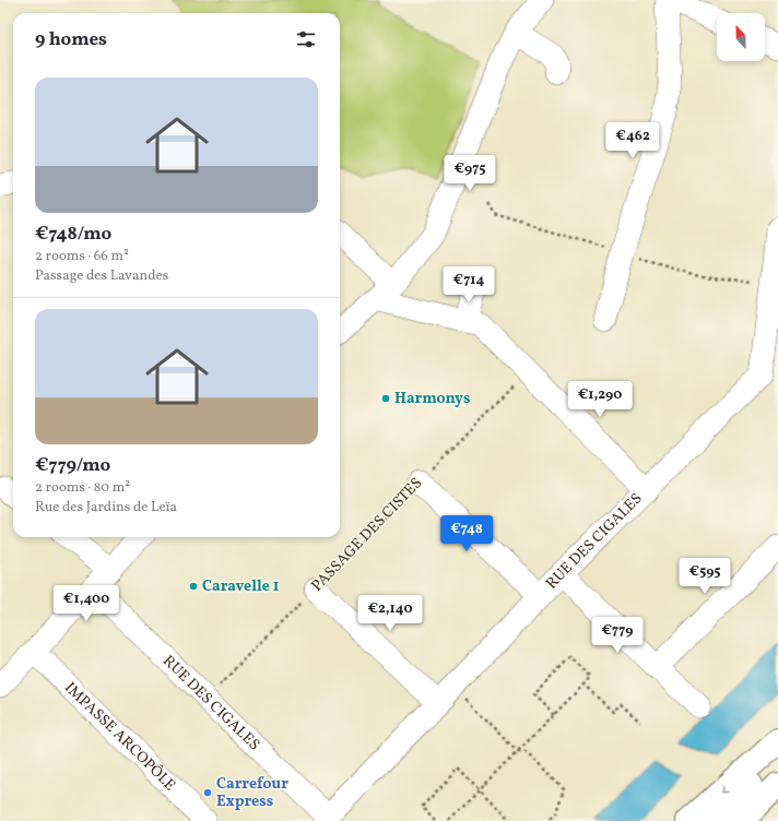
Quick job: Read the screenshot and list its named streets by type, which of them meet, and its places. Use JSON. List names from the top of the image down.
{
  "streets": {
    "street": ["RUE DES CIGALES", "IMPASSE ARCOPÔLE"],
    "path": ["PASSAGE DES CISTES"]
  },
  "crossings": [
    ["PASSAGE DES CISTES", "RUE DES CIGALES"]
  ],
  "places": ["Harmonys", "Caravelle 1", "Carrefour Express"],
  "north": "top",
  "page": {
    "heading": "9 homes",
    "list": [
      {
        "name": "€748/mo",
        "note": "2 rooms · 66 m² · Passage des Lavandes"
      },
      {
        "name": "€779/mo",
        "note": "2 rooms · 80 m² · Rue des Jardins de Leïa"
      }
    ],
    "price": [
      "€462",
      "€975",
      "€714",
      "€1,290",
      "€748",
      "€595",
      "€1,400",
      "€2,140",
      "€779"
    ]
  }
}
